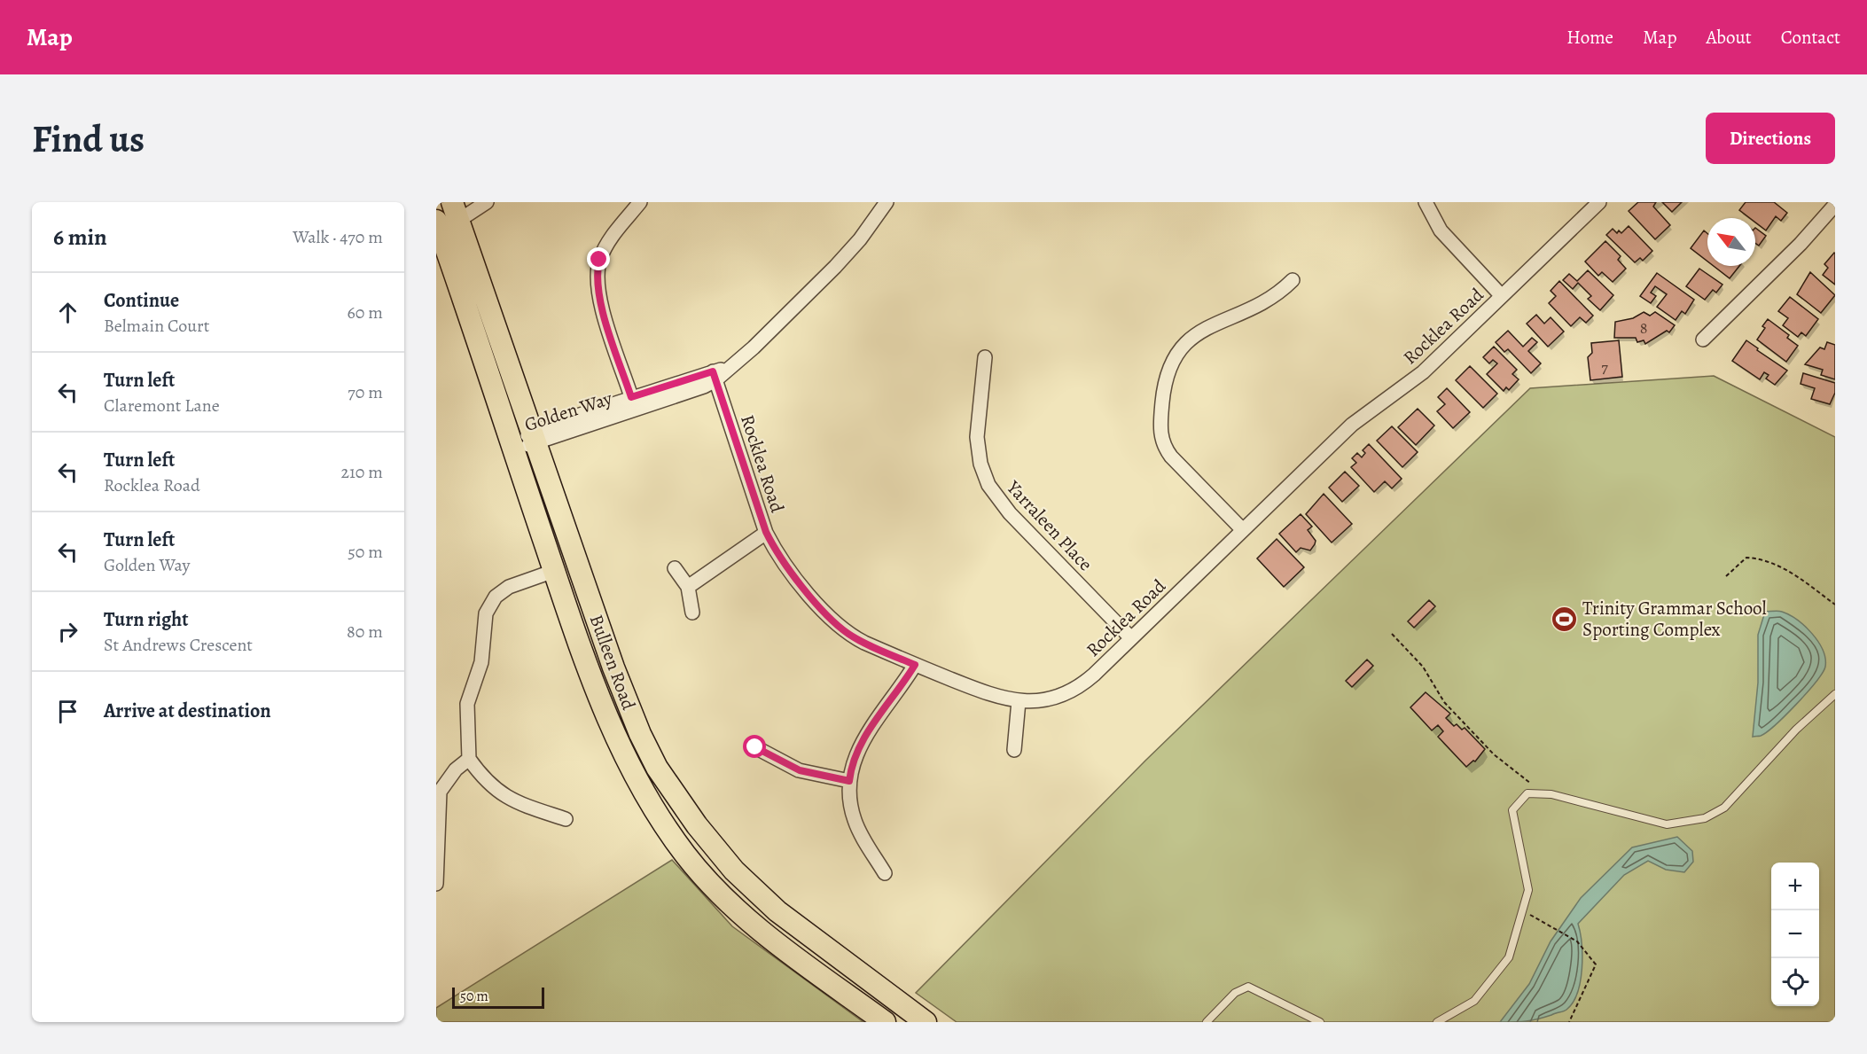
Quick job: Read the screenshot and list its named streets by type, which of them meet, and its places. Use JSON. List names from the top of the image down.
{
  "streets": {
    "highway": ["Bulleen Road"],
    "street": ["Rocklea Road", "Golden Way", "Yarraleen Place"]
  },
  "crossings": [
    ["Rocklea Road", "Golden Way"],
    ["Rocklea Road", "Yarraleen Place"],
    ["Golden Way", "Bulleen Road"]
  ],
  "places": {
    "sports": ["Trinity Grammar School Sporting Complex"]
  },
  "house_numbers": ["8", "7"],
  "scale_bar": "50 m",
  "north": "top left",
  "page": {
    "header": "Map",
    "nav": [
      "Home",
      "Map",
      "About",
      "Contact"
    ],
    "buttons": "Directions",
    "title": "Find us",
    "heading": ["6 min", "Walk · 470 m"],
    "list": [
      ["Continue", "Belmain Court", "60 m"],
      ["Turn left", "Claremont Lane", "70 m"],
      ["Turn left", "Rocklea Road", "210 m"],
      ["Turn left", "Golden Way", "50 m"],
      ["Turn right", "St Andrews Crescent", "80 m"],
      "Arrive at destination"
    ],
    "map_buttons": ["+", "−"],
    "scale": "50 m"
  }
}
